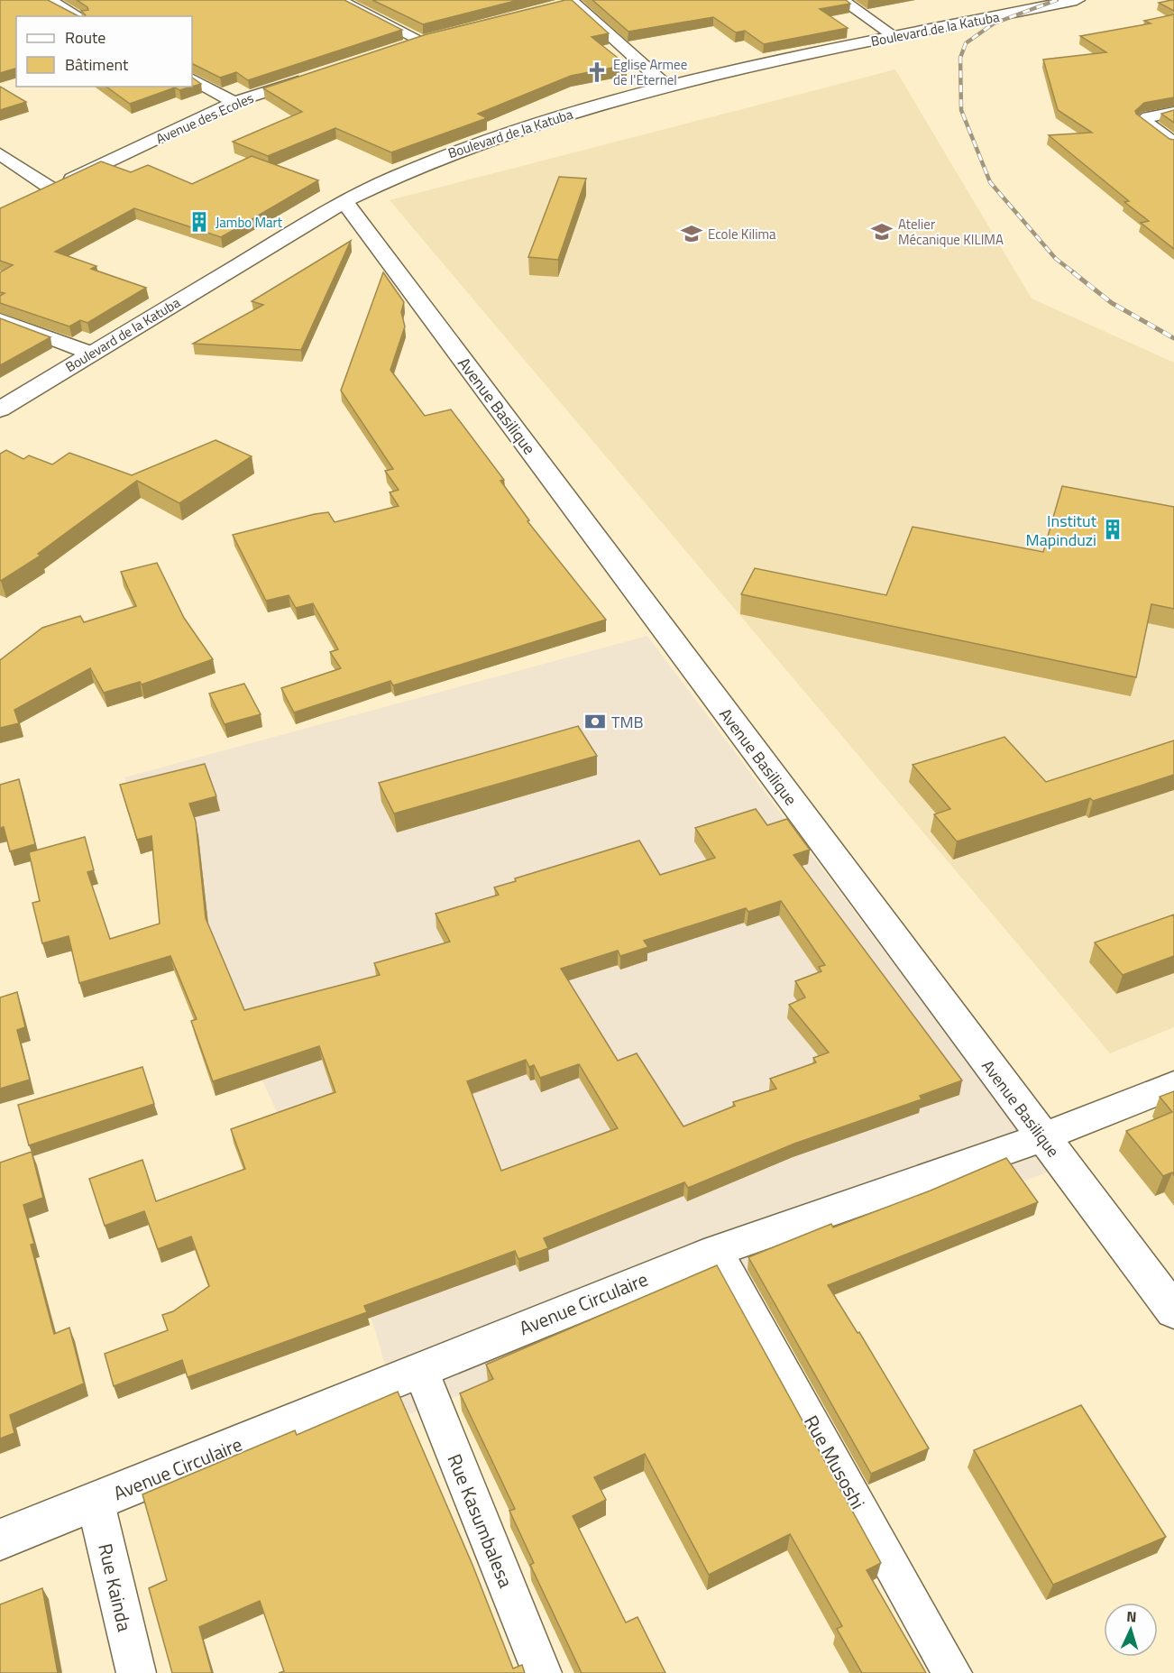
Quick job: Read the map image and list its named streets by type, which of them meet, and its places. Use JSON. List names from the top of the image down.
{
  "streets": {
    "street": [
      "Boulevard de la Katuba",
      "Avenue des Ecoles",
      "Avenue Basilique",
      "Avenue Circulaire",
      "Rue Musoshi",
      "Rue Kasumbalesa",
      "Rue Kainda"
    ]
  },
  "crossings": [
    ["Boulevard de la Katuba", "Avenue Basilique"],
    ["Avenue Basilique", "Avenue Circulaire"],
    ["Avenue Circulaire", "Rue Musoshi"],
    ["Avenue Circulaire", "Rue Kasumbalesa"],
    ["Avenue Circulaire", "Rue Kainda"]
  ],
  "places": {
    "church": ["Eglise Armee de l'Eternel"],
    "building": ["Jambo Mart", "Institut Mapinduzi"],
    "school or university": ["Atelier Mécanique KILIMA", "Ecole Kilima"],
    "bank": ["TMB"]
  },
  "legend": ["Route", "Bâtiment"],
  "north": "top"
}
